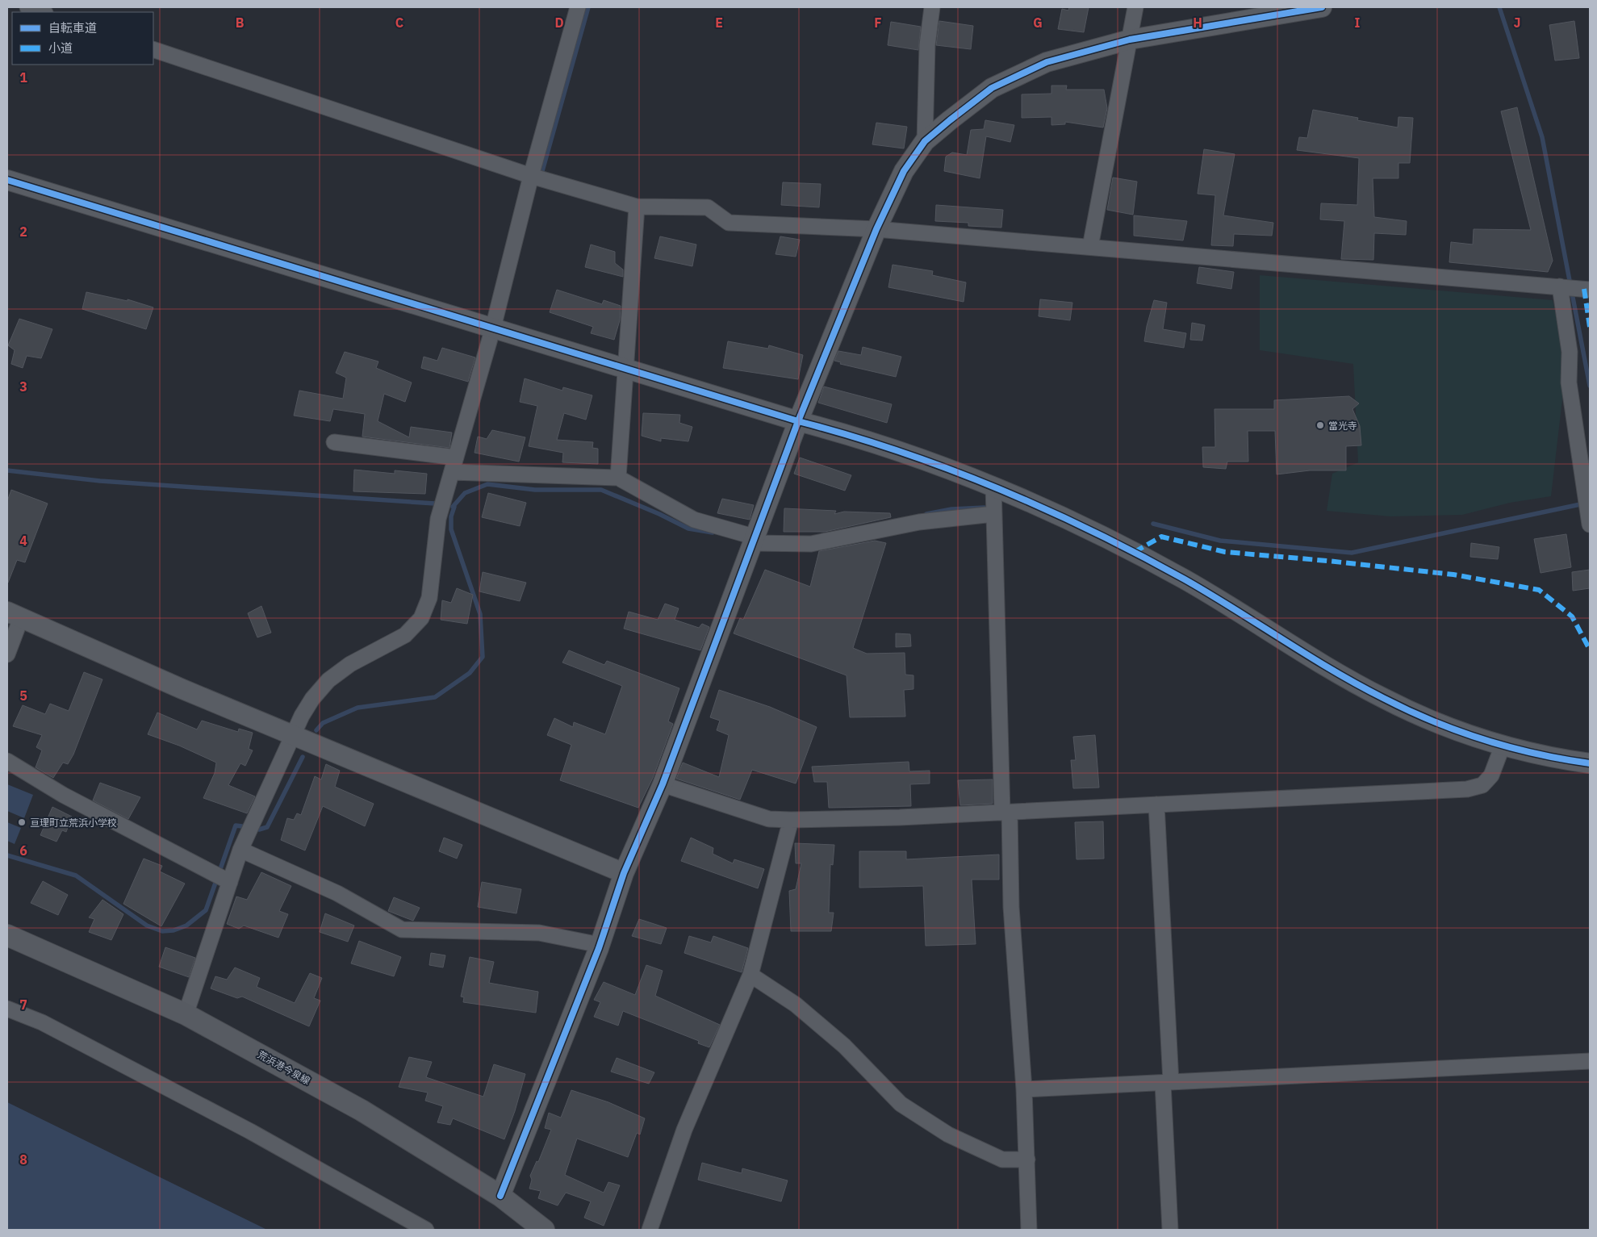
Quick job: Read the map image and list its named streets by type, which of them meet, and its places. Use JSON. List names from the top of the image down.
{
  "streets": {
    "main road": ["荒浜港今泉線"]
  },
  "places": ["當光寺", "亘理町立荒浜小学校"],
  "legend": ["自転車道", "小道"],
  "grid": {
    "columns": [
      "B",
      "C",
      "D",
      "E",
      "F",
      "G",
      "H",
      "I",
      "J"
    ],
    "rows": [
      "1",
      "2",
      "3",
      "4",
      "5",
      "6",
      "7",
      "8"
    ]
  }
}
